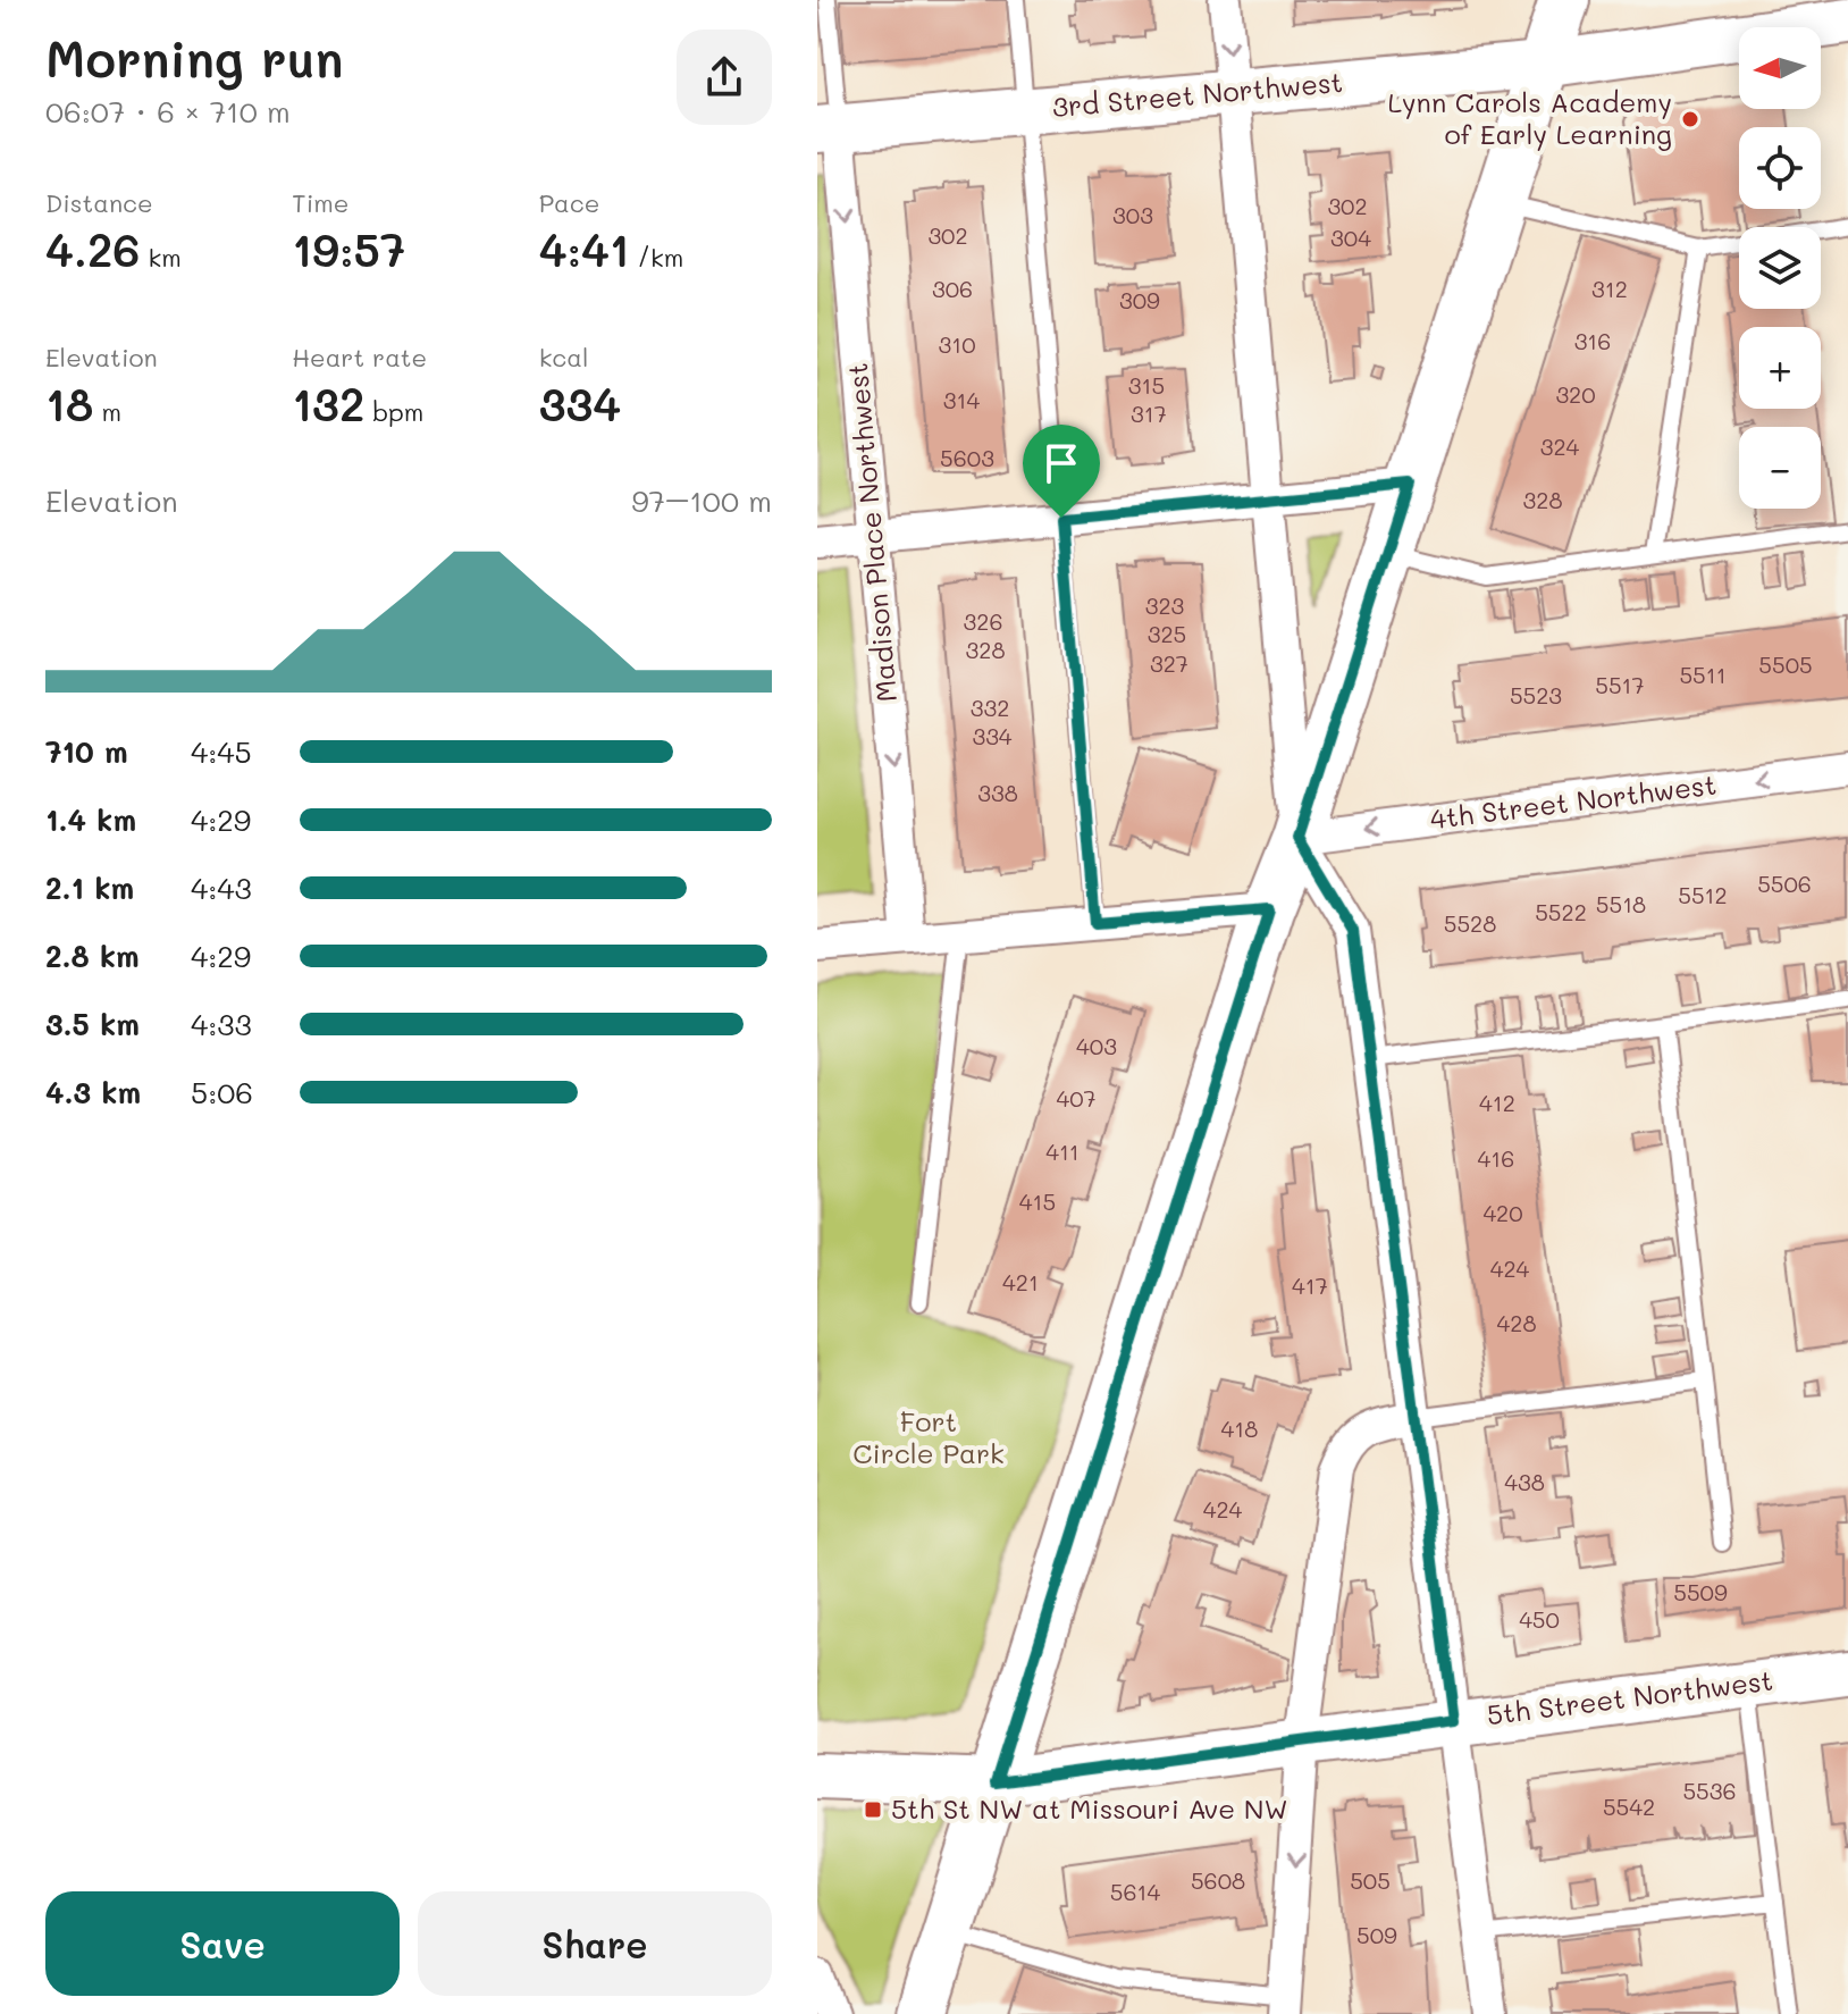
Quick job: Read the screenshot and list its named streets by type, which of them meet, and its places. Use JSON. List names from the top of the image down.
{
  "streets": {
    "street": [
      "3rd Street Northwest",
      "Madison Place Northwest",
      "4th Street Northwest",
      "5th Street Northwest"
    ]
  },
  "crossings": [
    ["3rd Street Northwest", "Madison Place Northwest"]
  ],
  "one_way": ["Madison Place Northwest", "4th Street Northwest"],
  "parks": ["Fort Circle Park"],
  "places": {
    "other": ["Lynn Carols Academy of Early Learning"],
    "transit": ["5th St NW at Missouri Ave NW"]
  },
  "house_numbers": [
    "302",
    "303",
    "302",
    "304",
    "306",
    "312",
    "309",
    "316",
    "310",
    "315",
    "320",
    "314",
    "317",
    "324",
    "5603",
    "328",
    "323",
    "326",
    "325",
    "328",
    "327",
    "5505",
    "5511",
    "5517",
    "5523",
    "332",
    "334",
    "338",
    "5506",
    "5512",
    "5518",
    "5522",
    "5528",
    "403",
    "407",
    "412",
    "411",
    "416",
    "415",
    "420",
    "424",
    "421",
    "417",
    "428",
    "418",
    "438",
    "424",
    "5509",
    "450",
    "5536",
    "5542",
    "5608",
    "505",
    "5614",
    "509"
  ],
  "north": "left",
  "page": {
    "heading": ["Morning run", "06:07 · 6 × 710 m"],
    "map_buttons": ["+", "−"],
    "stats": [
      ["Distance", "4.26 km"],
      ["Time", "19:57"],
      ["Pace", "4:41 /km"],
      ["Elevation", "18 m"],
      ["Heart rate", "132 bpm"],
      ["kcal", "334"]
    ],
    "chart": ["Elevation", "97–100 m"],
    "list": [
      {
        "name": "710 m",
        "note": "4:45"
      },
      {
        "name": "1.4 km",
        "note": "4:29"
      },
      {
        "name": "2.1 km",
        "note": "4:43"
      },
      {
        "name": "2.8 km",
        "note": "4:29"
      },
      {
        "name": "3.5 km",
        "note": "4:33"
      },
      {
        "name": "4.3 km",
        "note": "5:06"
      }
    ],
    "buttons": ["Save", "Share"]
  }
}
